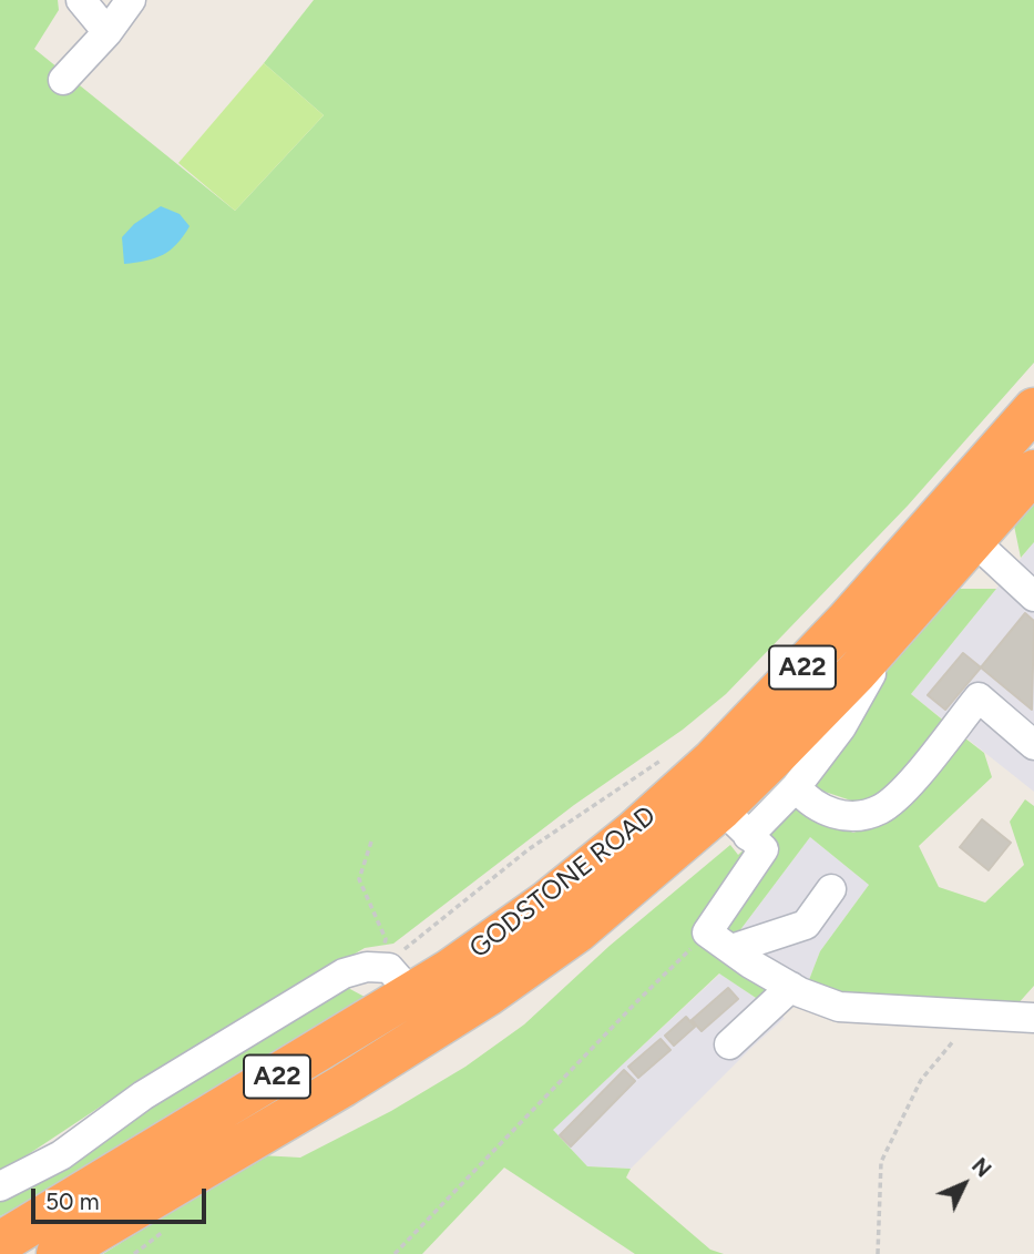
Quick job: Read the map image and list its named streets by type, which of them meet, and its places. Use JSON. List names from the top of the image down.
{
  "streets": {
    "highway": ["A22", "GODSTONE ROAD"]
  },
  "scale_bar": "50 m",
  "north": "top right"
}
